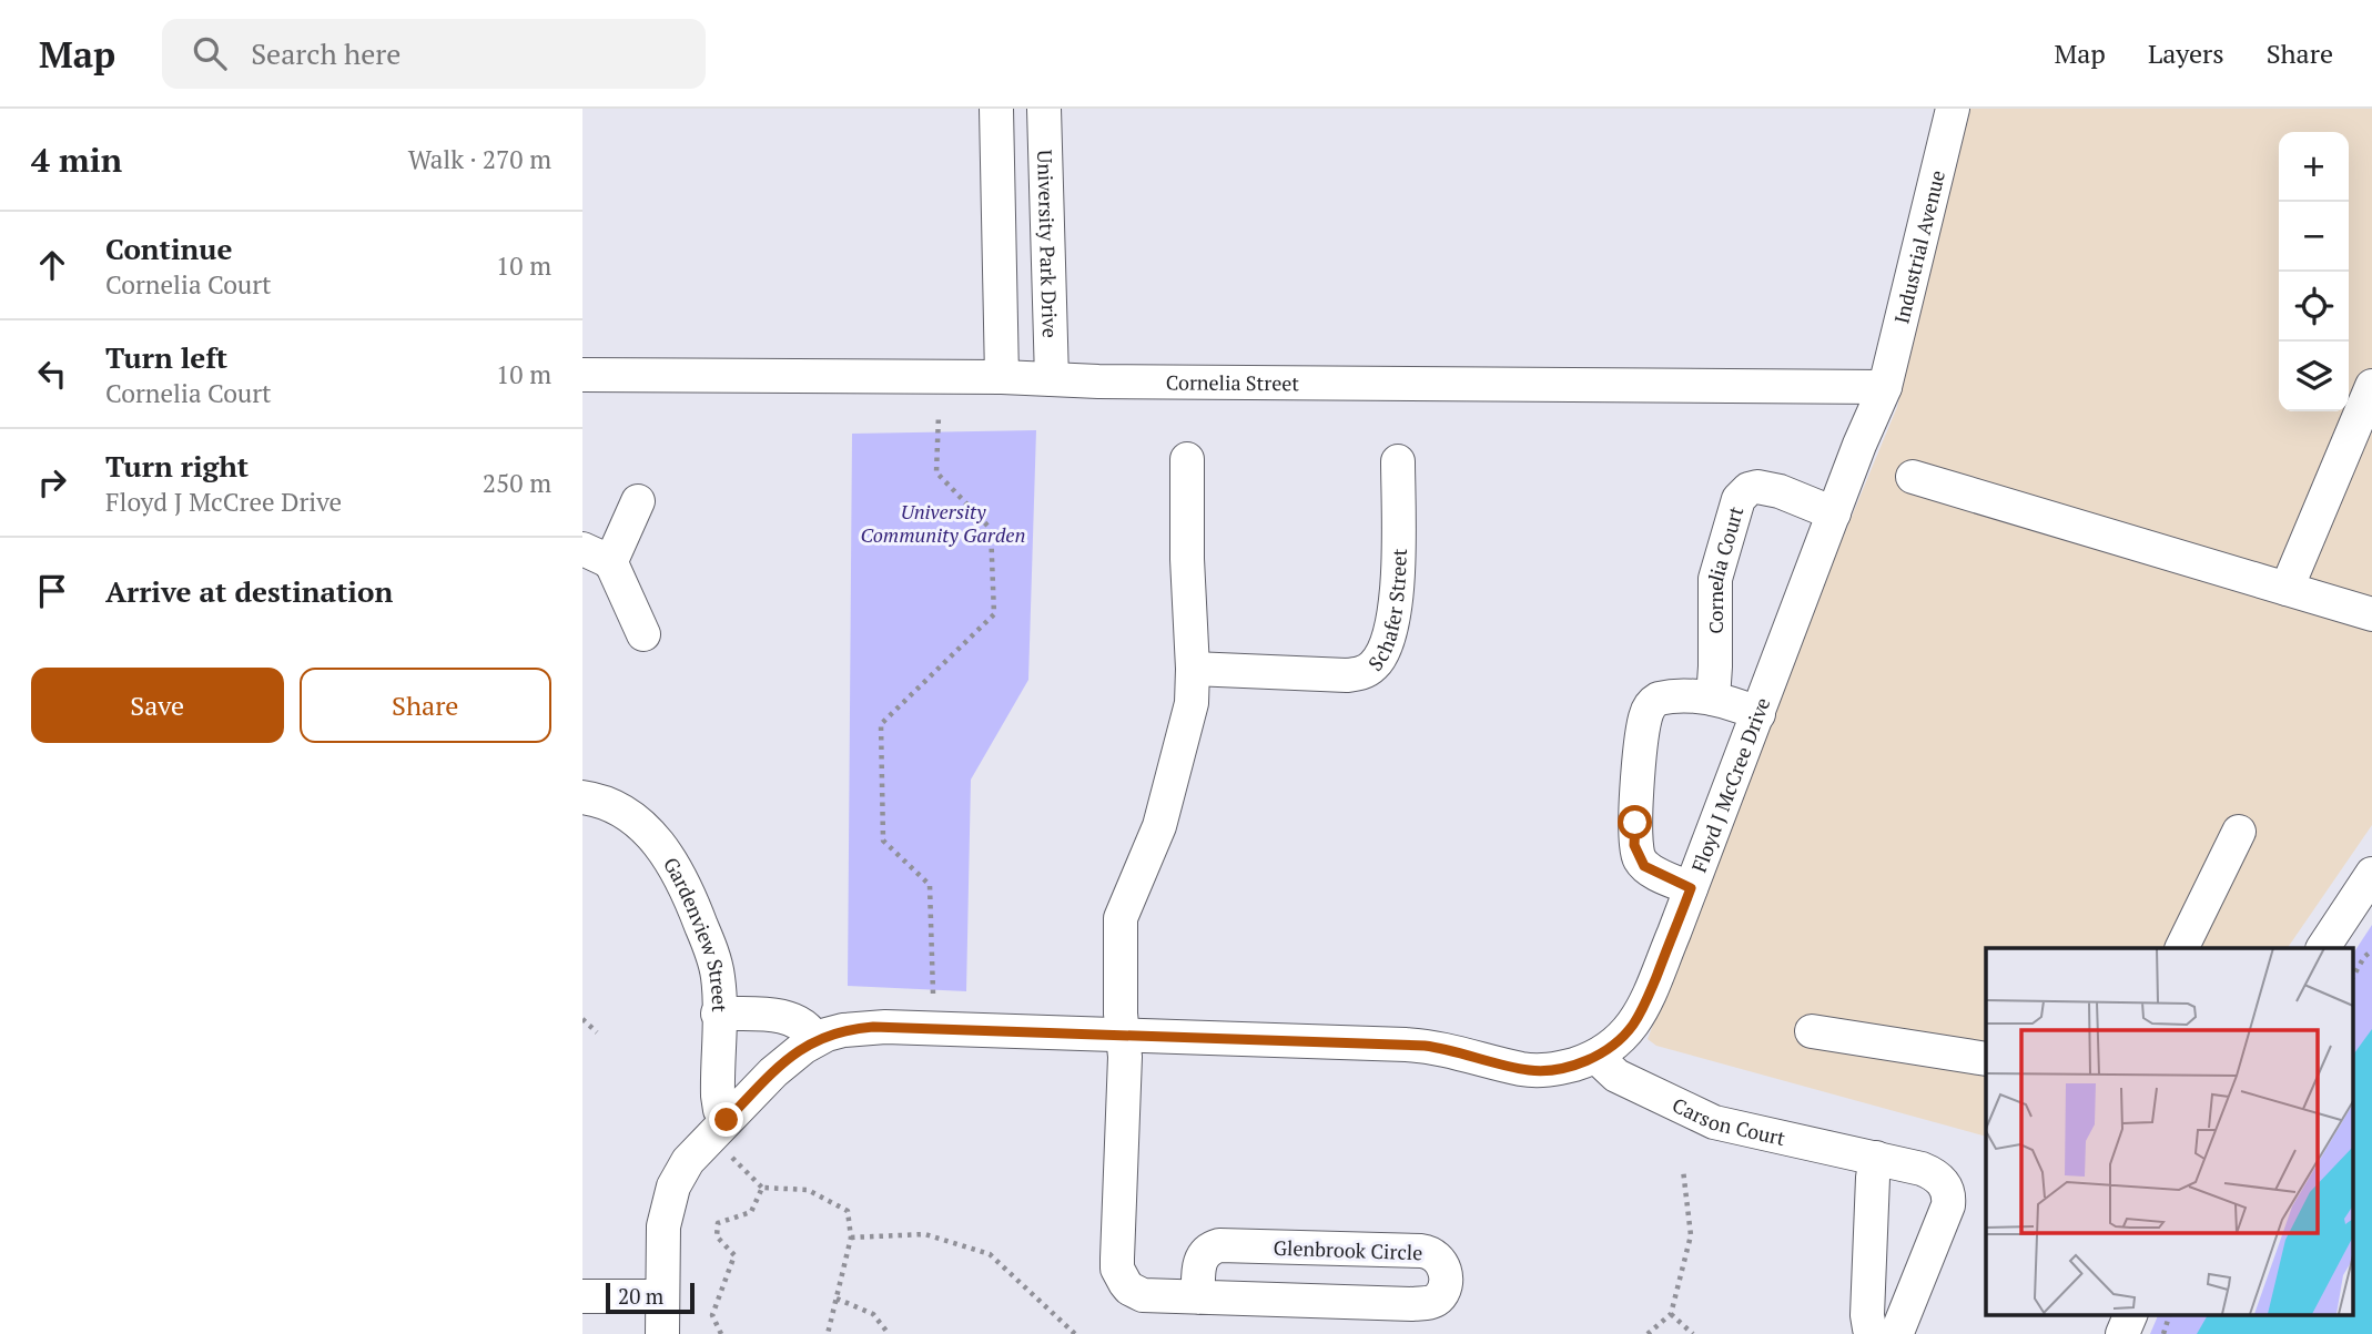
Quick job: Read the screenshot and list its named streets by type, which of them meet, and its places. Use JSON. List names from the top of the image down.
{
  "streets": {
    "street": [
      "University Park Drive",
      "Industrial Avenue",
      "Cornelia Street",
      "Cornelia Court",
      "Schafer Street",
      "Floyd J McCree Drive",
      "Gardenview Street",
      "Carson Court",
      "Glenbrook Circle"
    ]
  },
  "crossings": [
    ["University Park Drive", "Cornelia Street"],
    ["Industrial Avenue", "Cornelia Street"],
    ["Industrial Avenue", "Floyd J McCree Drive"],
    ["Cornelia Street", "Floyd J McCree Drive"],
    ["Cornelia Court", "Floyd J McCree Drive"],
    ["Floyd J McCree Drive", "Gardenview Street"],
    ["Floyd J McCree Drive", "Carson Court"],
    ["Floyd J McCree Drive", "Glenbrook Circle"]
  ],
  "parks": ["University Community Garden"],
  "scale_bar": "20 m",
  "page": {
    "header": "Map",
    "search": "Search here",
    "nav": ["Map", "Layers", "Share"],
    "heading": ["4 min", "Walk · 270 m"],
    "map_buttons": ["+", "−"],
    "list": [
      ["Continue", "Cornelia Court", "10 m"],
      ["Turn left", "Cornelia Court", "10 m"],
      ["Turn right", "Floyd J McCree Drive", "250 m"],
      "Arrive at destination"
    ],
    "buttons": ["Save", "Share"],
    "scale": "20 m"
  }
}
